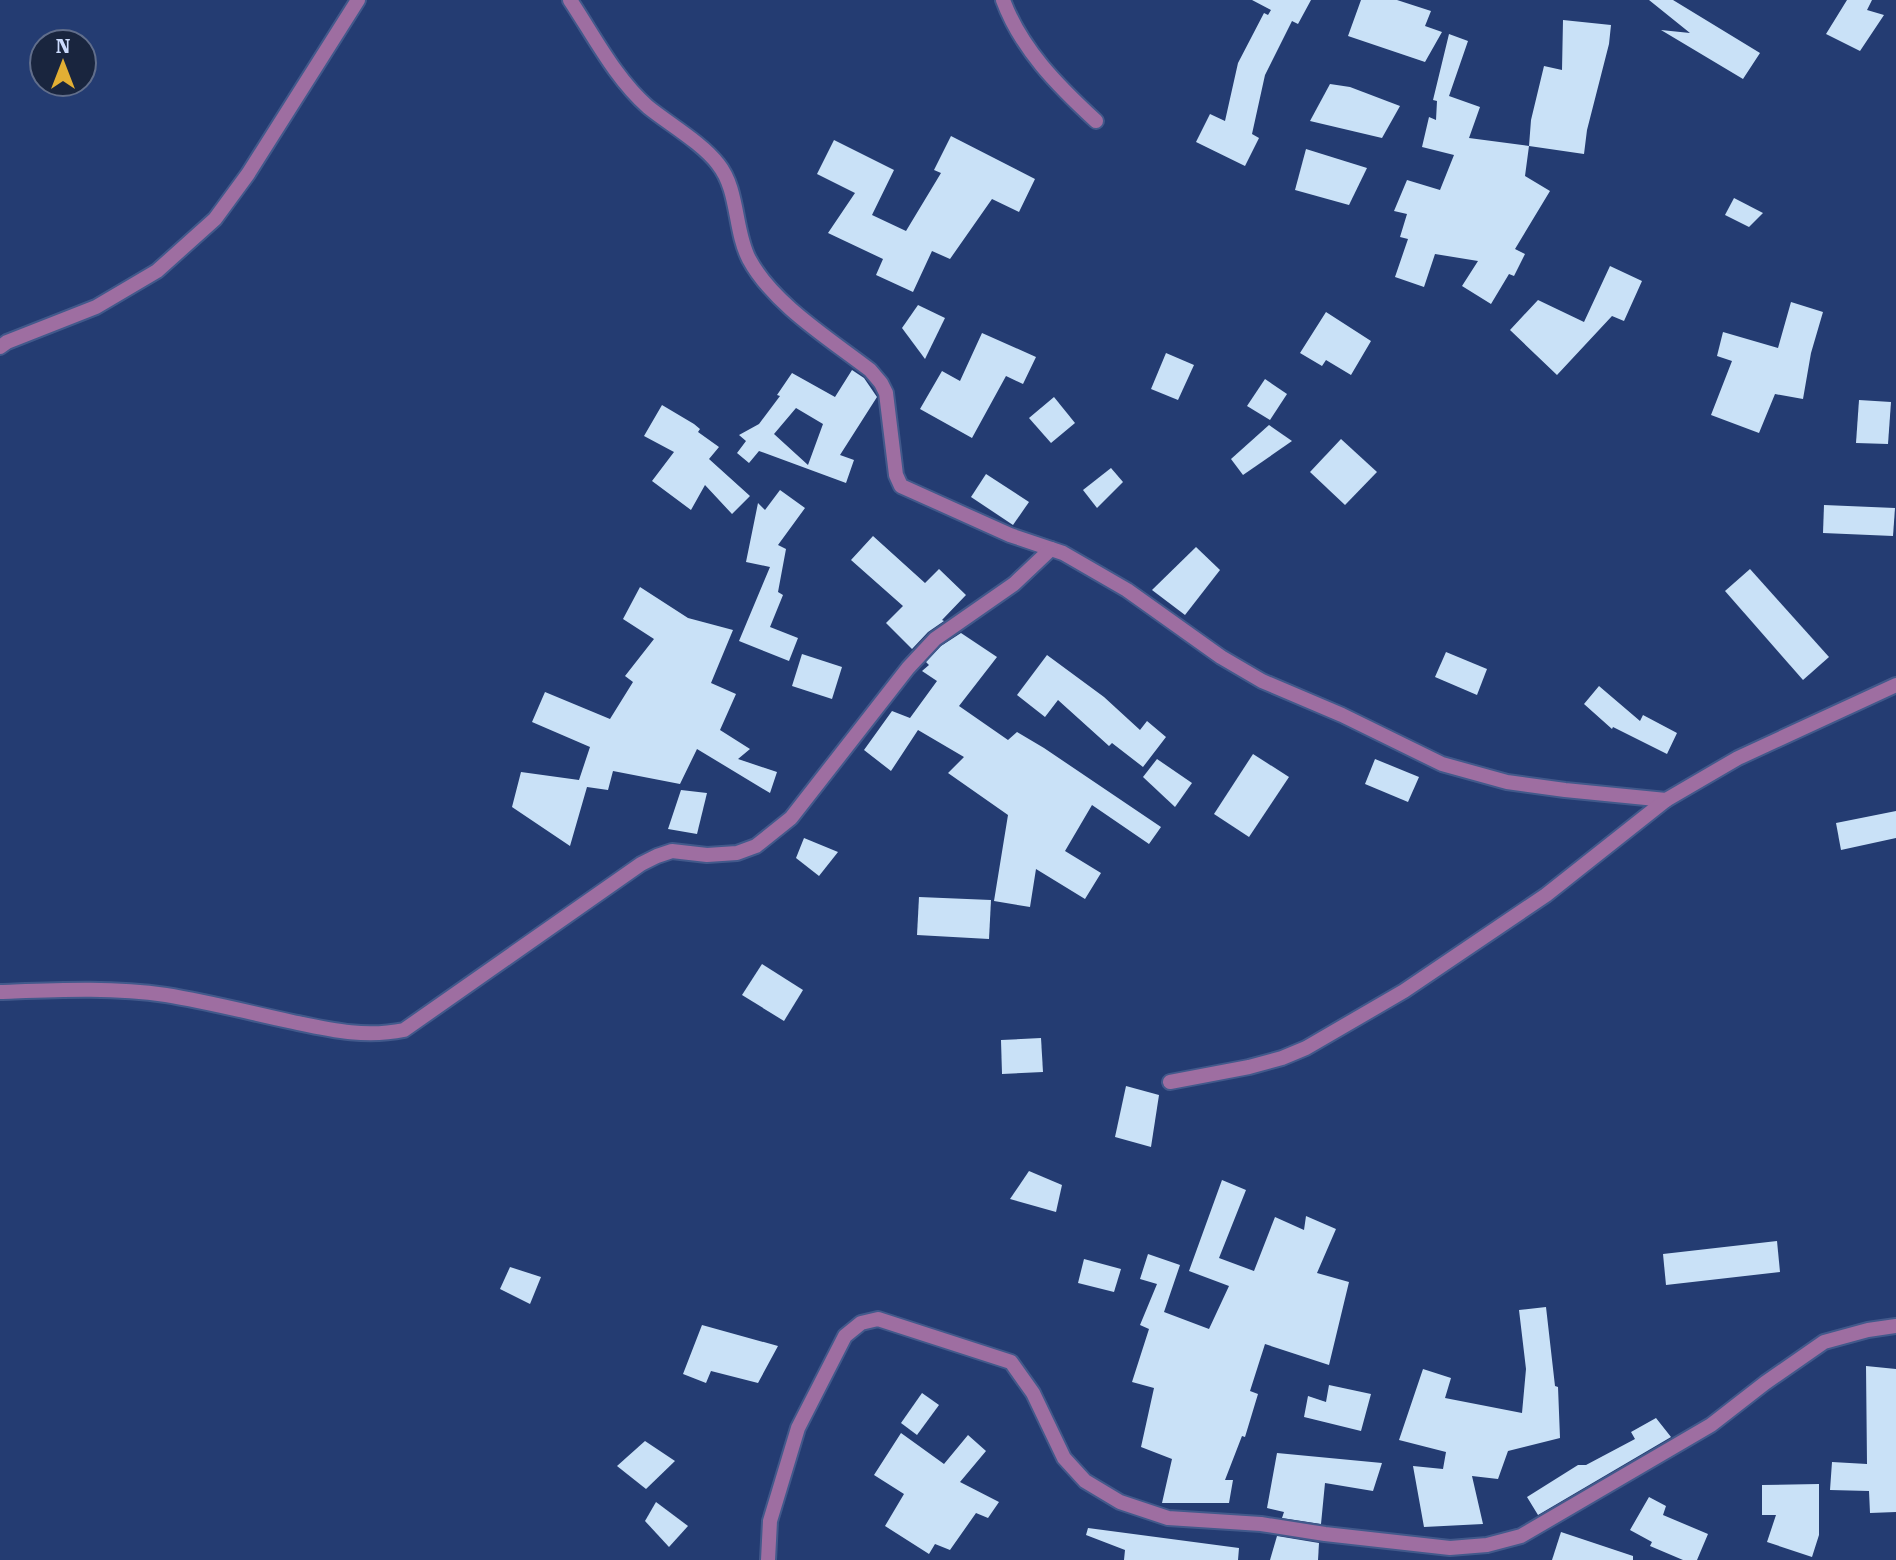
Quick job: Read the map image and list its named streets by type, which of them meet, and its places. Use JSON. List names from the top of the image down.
{
  "north": "top"
}
